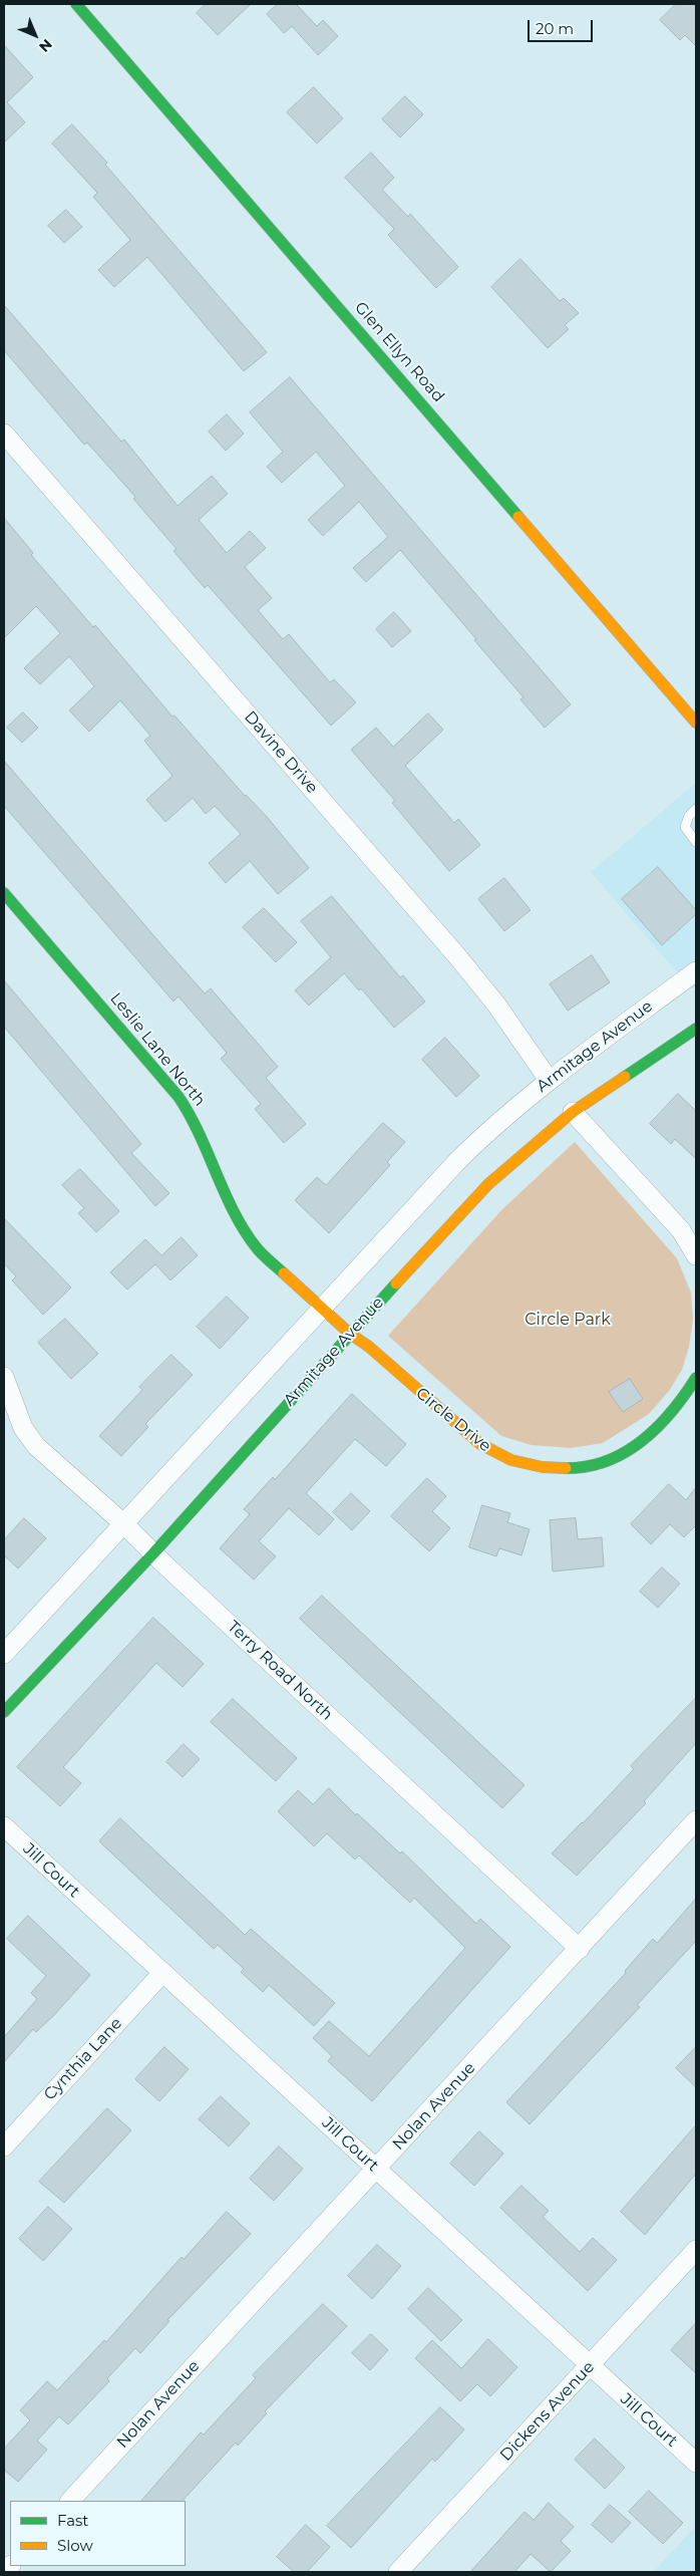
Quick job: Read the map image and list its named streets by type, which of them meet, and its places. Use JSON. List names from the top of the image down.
{
  "streets": {
    "street": [
      "Glen Ellyn Road",
      "Davine Drive",
      "Armitage Avenue",
      "Leslie Lane North",
      "Circle Drive",
      "Terry Road North",
      "Jill Court",
      "Cynthia Lane",
      "Nolan Avenue",
      "Dickens Avenue"
    ]
  },
  "crossings": [
    ["Davine Drive", "Armitage Avenue"],
    ["Armitage Avenue", "Leslie Lane North"],
    ["Armitage Avenue", "Circle Drive"],
    ["Armitage Avenue", "Terry Road North"],
    ["Leslie Lane North", "Circle Drive"],
    ["Terry Road North", "Nolan Avenue"],
    ["Jill Court", "Cynthia Lane"],
    ["Jill Court", "Nolan Avenue"],
    ["Jill Court", "Dickens Avenue"]
  ],
  "parks": ["Circle Park"],
  "legend": ["Fast", "Slow"],
  "scale_bar": "20 m",
  "north": "bottom right"
}
